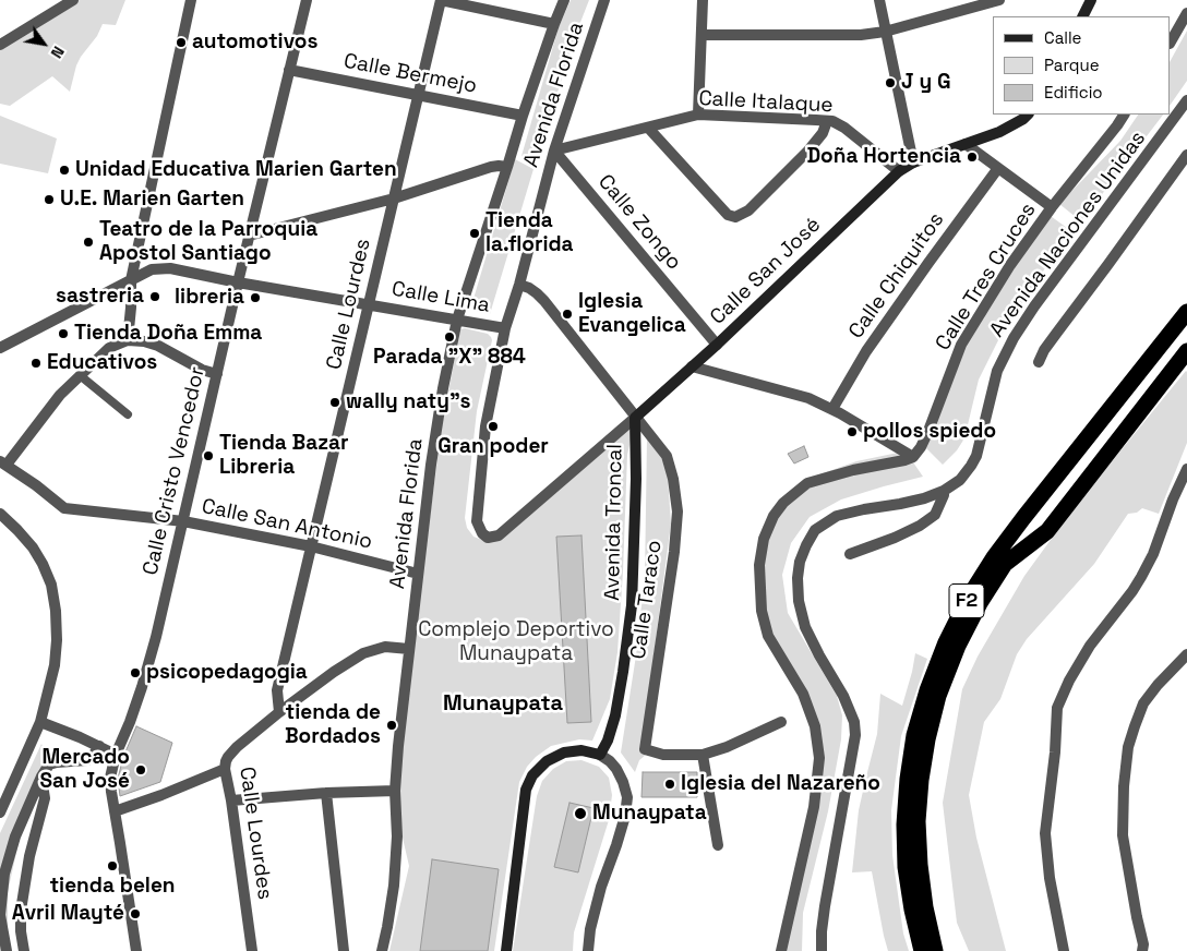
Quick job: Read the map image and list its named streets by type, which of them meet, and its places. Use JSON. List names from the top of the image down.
{
  "streets": {
    "highway": ["F2"],
    "street": [
      "Calle Bermejo",
      "Avenida Florida",
      "Calle Italaque",
      "Calle Zongo",
      "Avenida Naciones Unidas",
      "Calle San José",
      "Calle Chiquitos",
      "Calle Tres Cruces",
      "Calle Lima",
      "Calle Lourdes",
      "Calle Cristo Vencedor",
      "Avenida Troncal",
      "Calle San Antonio",
      "Calle Taraco"
    ]
  },
  "crossings": [
    ["Calle Bermejo", "Avenida Florida"],
    ["Calle Bermejo", "Calle Lourdes"],
    ["Calle Bermejo", "Calle Cristo Vencedor"],
    ["Avenida Florida", "Calle Italaque"],
    ["Avenida Florida", "Calle Zongo"],
    ["Avenida Florida", "Calle San José"],
    ["Avenida Florida", "Calle Lima"],
    ["Avenida Florida", "Calle Lourdes"],
    ["Avenida Florida", "Calle San Antonio"],
    ["Calle Italaque", "Calle Zongo"],
    ["Calle Italaque", "Calle San José"],
    ["Calle Zongo", "Calle San José"],
    ["Calle San José", "Calle Lima"],
    ["Calle San José", "Avenida Troncal"],
    ["Calle Lima", "Calle Lourdes"],
    ["Calle Lima", "Calle Cristo Vencedor"],
    ["Calle Lima", "Avenida Troncal"],
    ["Calle Lima", "Calle Taraco"],
    ["Calle Lourdes", "Calle San Antonio"],
    ["Calle Cristo Vencedor", "Calle San Antonio"]
  ],
  "districts": ["Munaypata"],
  "parks": ["Complejo Deportivo Munaypata"],
  "places": [
    "automotivos",
    "J y G",
    "Doña Hortencia",
    "Unidad Educativa Marien Garten",
    "U.E. Marien Garten",
    "Tienda la.florida",
    "Teatro de la Parroquia Apostol Santiago",
    "sastreria",
    "libreria",
    "Iglesia Evangelica",
    "Tienda Doña Emma",
    "Parada \"X\" 884",
    "Educativos",
    "wally naty\"s",
    "Gran poder",
    "pollos spiedo",
    "Tienda Bazar Libreria",
    "psicopedagogia",
    "tienda de Bordados",
    "Mercado San José",
    "Iglesia del Nazareño",
    "Munaypata",
    "tienda belen",
    "Avril Mayté"
  ],
  "legend": ["Calle", "Parque", "Edificio"],
  "north": "bottom right"
}
